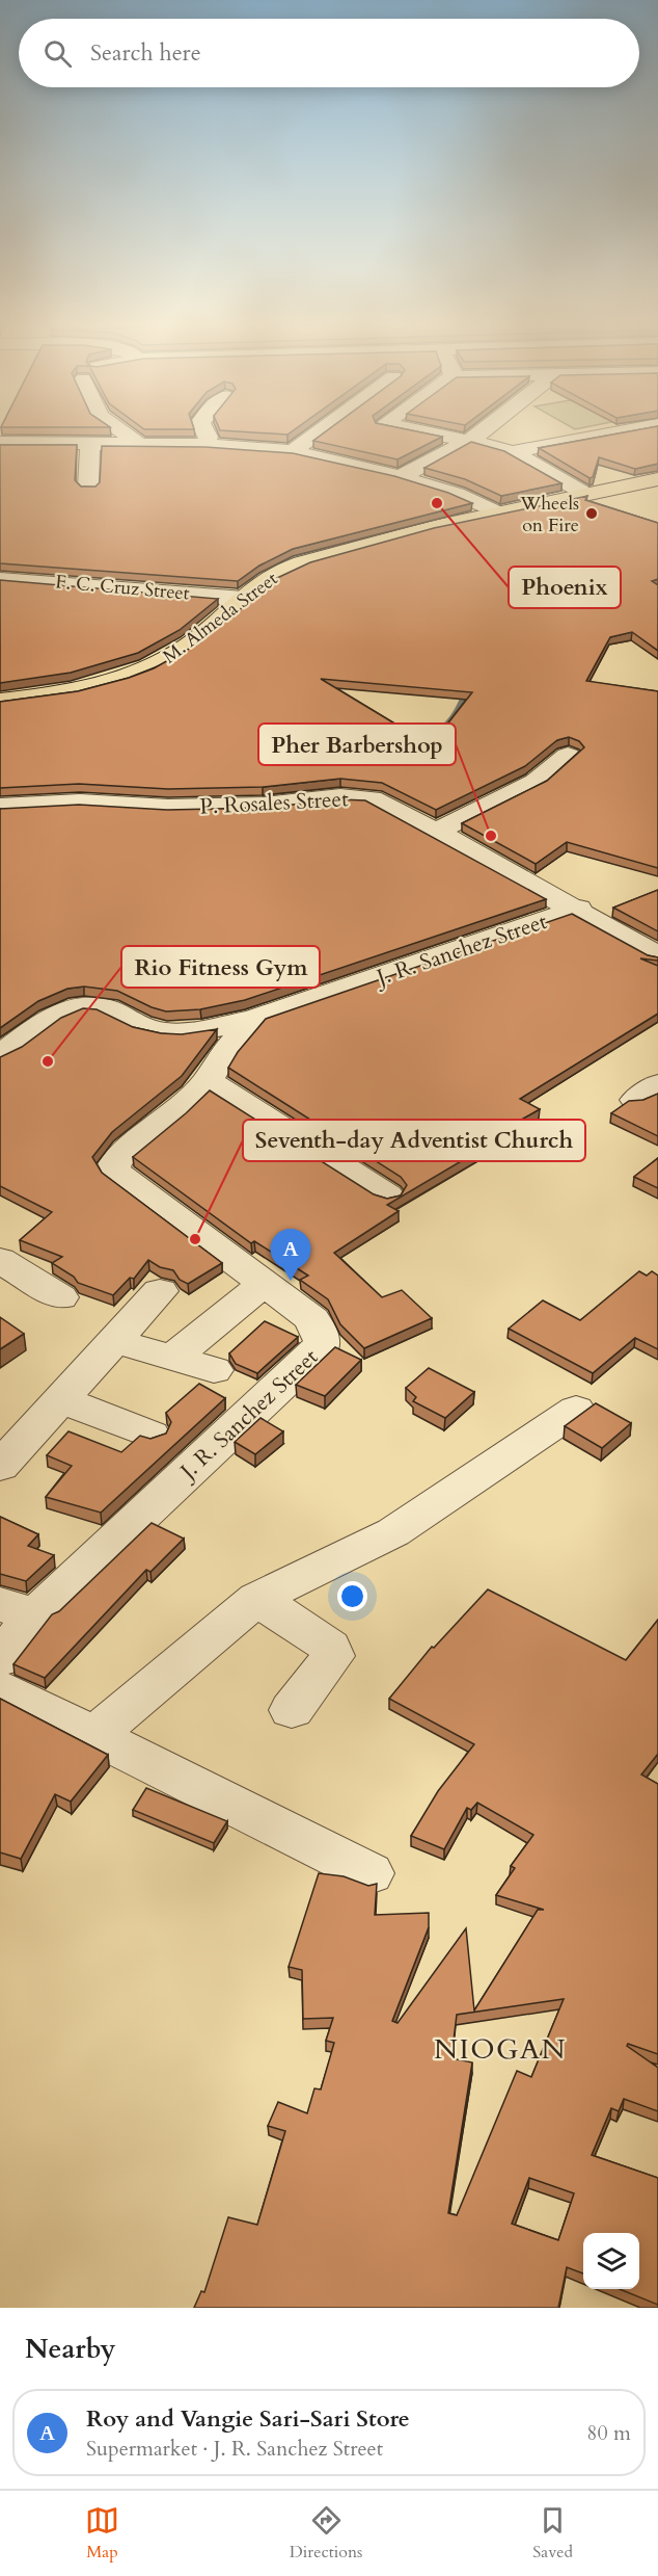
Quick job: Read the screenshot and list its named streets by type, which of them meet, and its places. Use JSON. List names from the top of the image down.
{
  "streets": {
    "main road": ["M. Almeda Street"],
    "street": ["F. C. Cruz Street", "P. Rosales Street", "J. R. Sanchez Street"]
  },
  "crossings": [
    ["F. C. Cruz Street", "M. Almeda Street"],
    ["P. Rosales Street", "J. R. Sanchez Street"]
  ],
  "districts": ["NIOGAN"],
  "places": [
    "Phoenix",
    "Wheels on Fire",
    "Pher Barbershop",
    "Rio Fitness Gym",
    "Seventh-day Adventist Church"
  ],
  "page": {
    "search": "Search here",
    "pins": "A",
    "heading": "Nearby",
    "list": [
      {
        "mark": "A",
        "name": "Roy and Vangie Sari-Sari Store",
        "note": "Supermarket · J. R. Sanchez Street",
        "value": "80 m"
      }
    ],
    "nav": ["Map", "Directions", "Saved"]
  }
}
